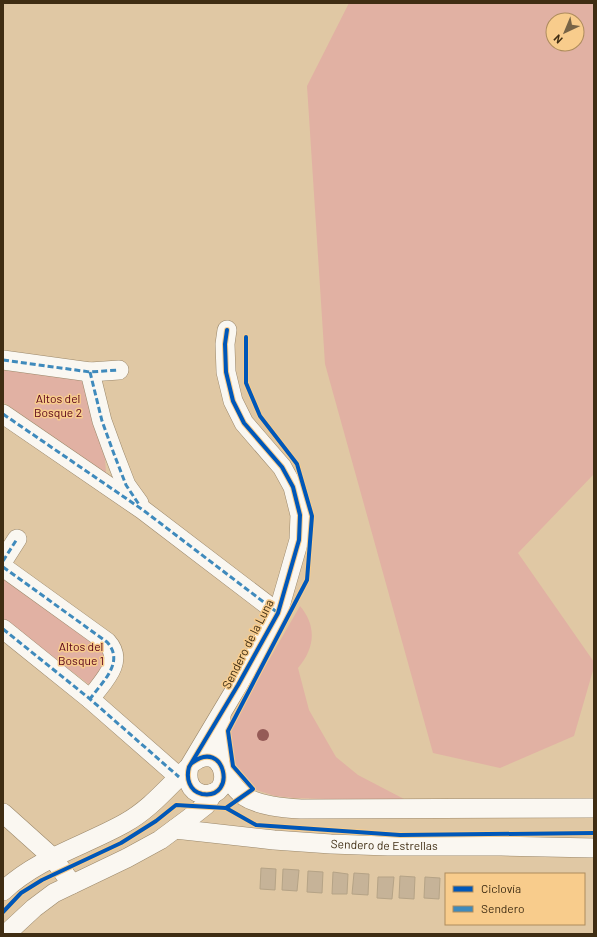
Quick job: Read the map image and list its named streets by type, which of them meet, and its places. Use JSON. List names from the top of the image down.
{
  "streets": {
    "street": ["Sendero de la Luna", "Sendero de Estrellas"]
  },
  "parks": ["Altos del Bosque 2", "Altos del Bosque 1"],
  "legend": ["Ciclovía", "Sendero"],
  "north": "bottom left"
}
